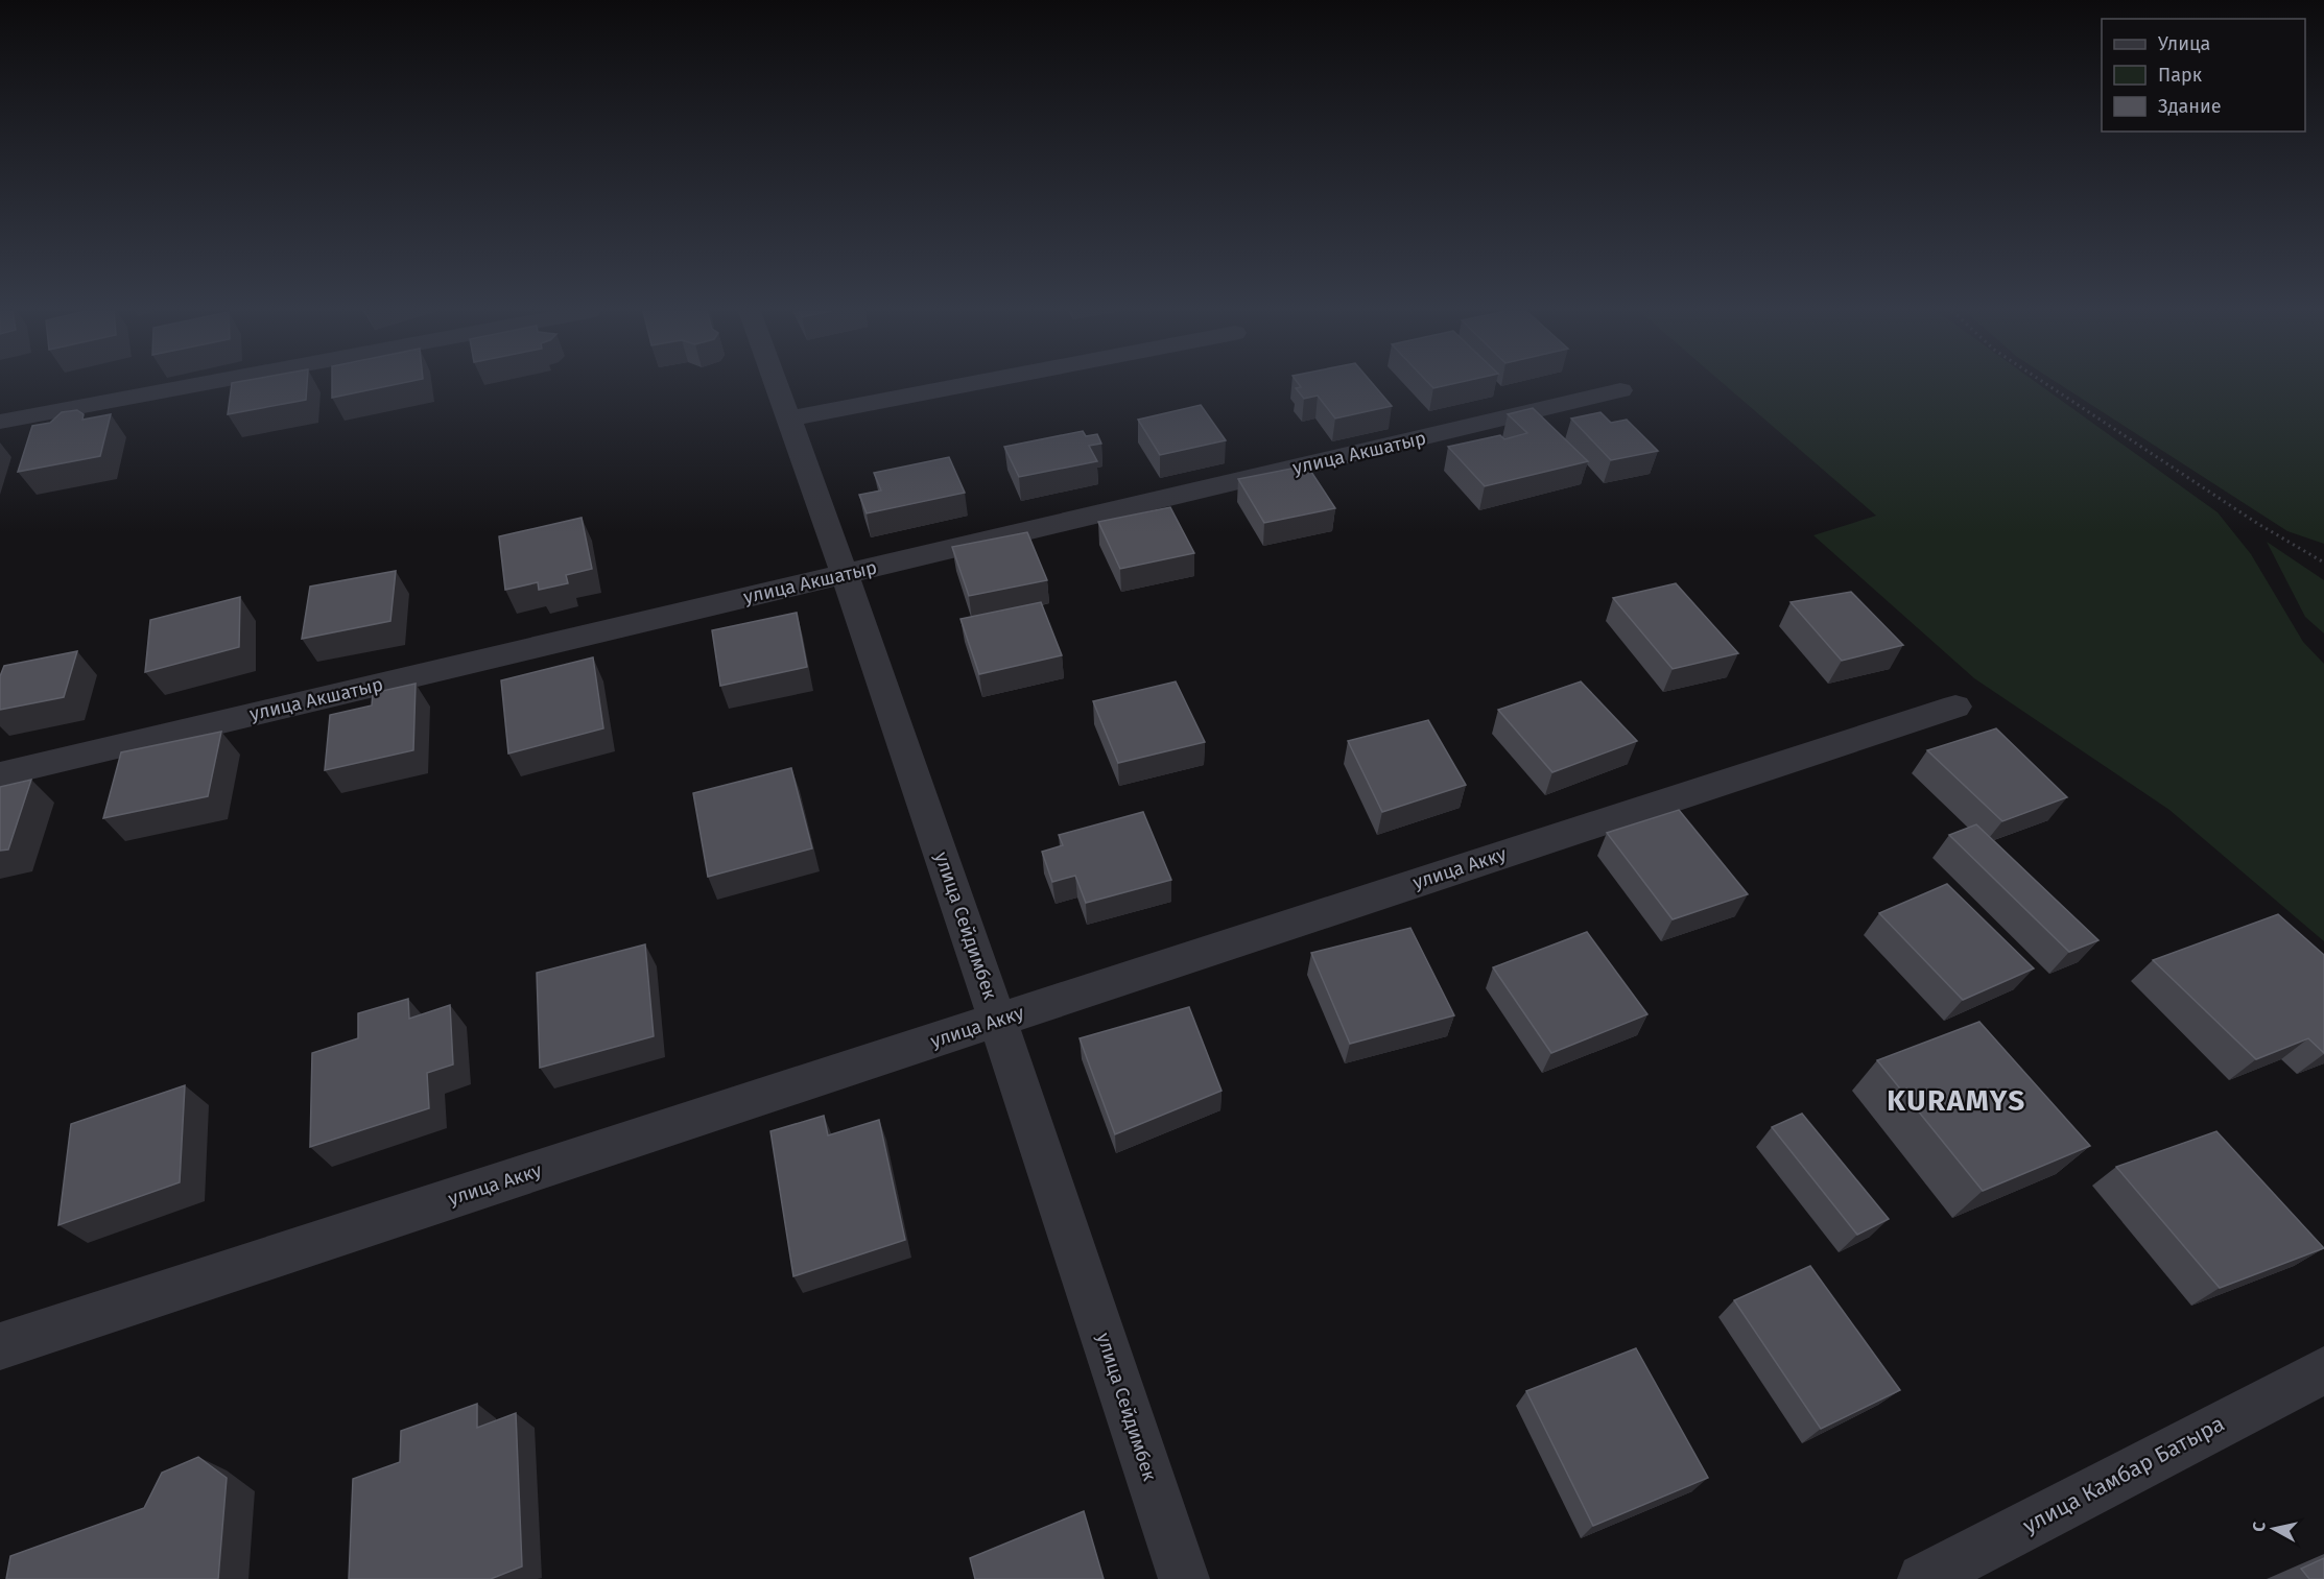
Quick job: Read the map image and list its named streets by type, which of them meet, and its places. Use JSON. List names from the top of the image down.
{
  "streets": {
    "street": [
      "улица Акшатыр",
      "улица Акку",
      "улица Сейдимбек",
      "улица Камбар Батыра"
    ]
  },
  "crossings": [
    ["улица Акшатыр", "улица Сейдимбек"],
    ["улица Акку", "улица Сейдимбек"]
  ],
  "districts": ["KURAMYS"],
  "legend": ["Улица", "Парк", "Здание"],
  "north": "left"
}
